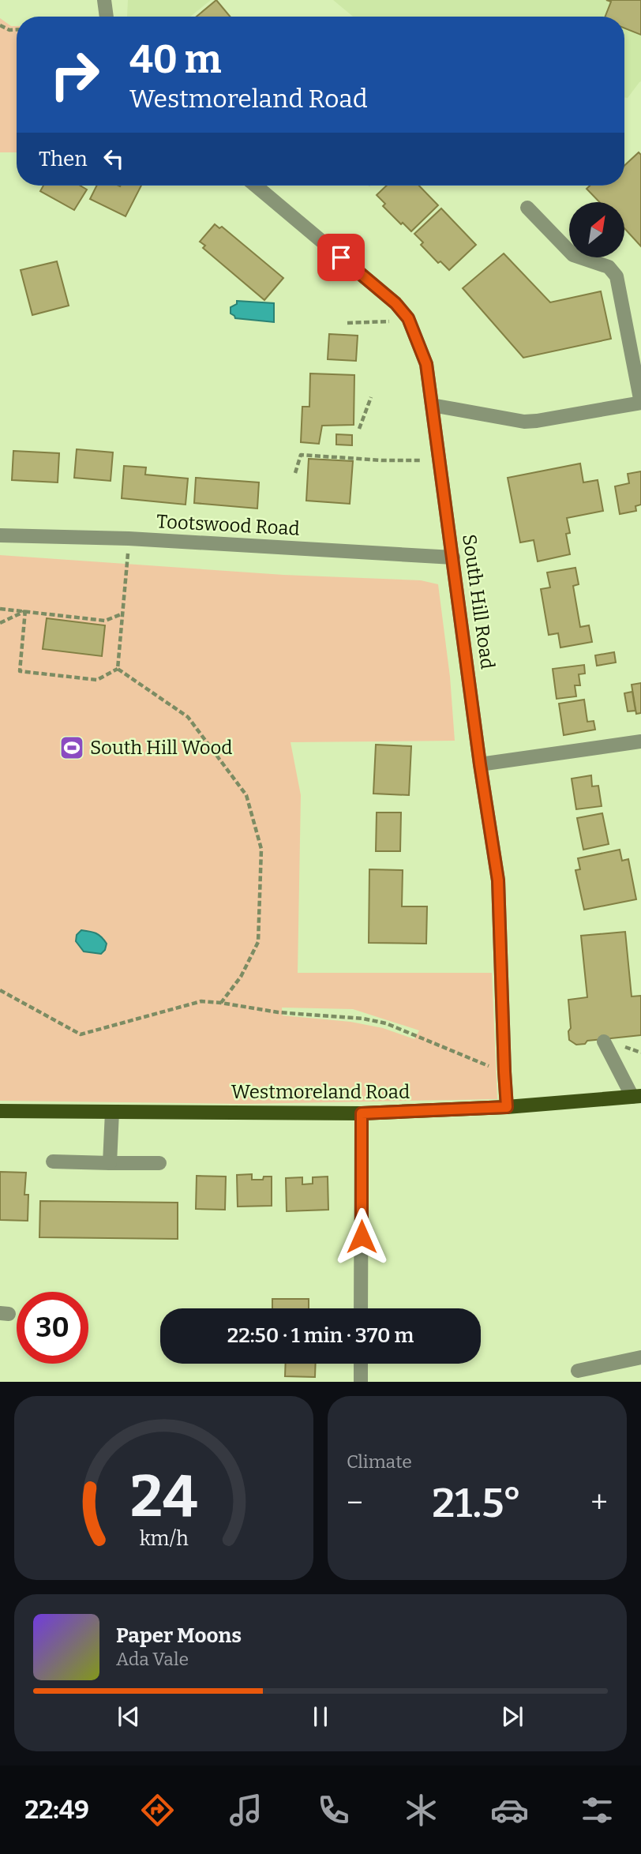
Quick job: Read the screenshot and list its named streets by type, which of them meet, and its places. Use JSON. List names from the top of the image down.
{
  "streets": {
    "main road": ["Westmoreland Road"],
    "street": ["Tootswood Road", "South Hill Road"]
  },
  "crossings": [
    ["Tootswood Road", "South Hill Road"],
    ["South Hill Road", "Westmoreland Road"]
  ],
  "places": {
    "sports": ["South Hill Wood"]
  },
  "north": "top right",
  "page": {
    "turn": ["40 m", "Westmoreland Road"],
    "then": "Then",
    "limit": "30",
    "trip": "22:50 · 1 min · 370 m",
    "tile": "Climate",
    "heat": ["−", "21.5°", "+"],
    "song": ["Paper Moons", "Ada Vale"],
    "tabs": "22:49",
    "gauge": ["24", "km/h"]
  }
}
